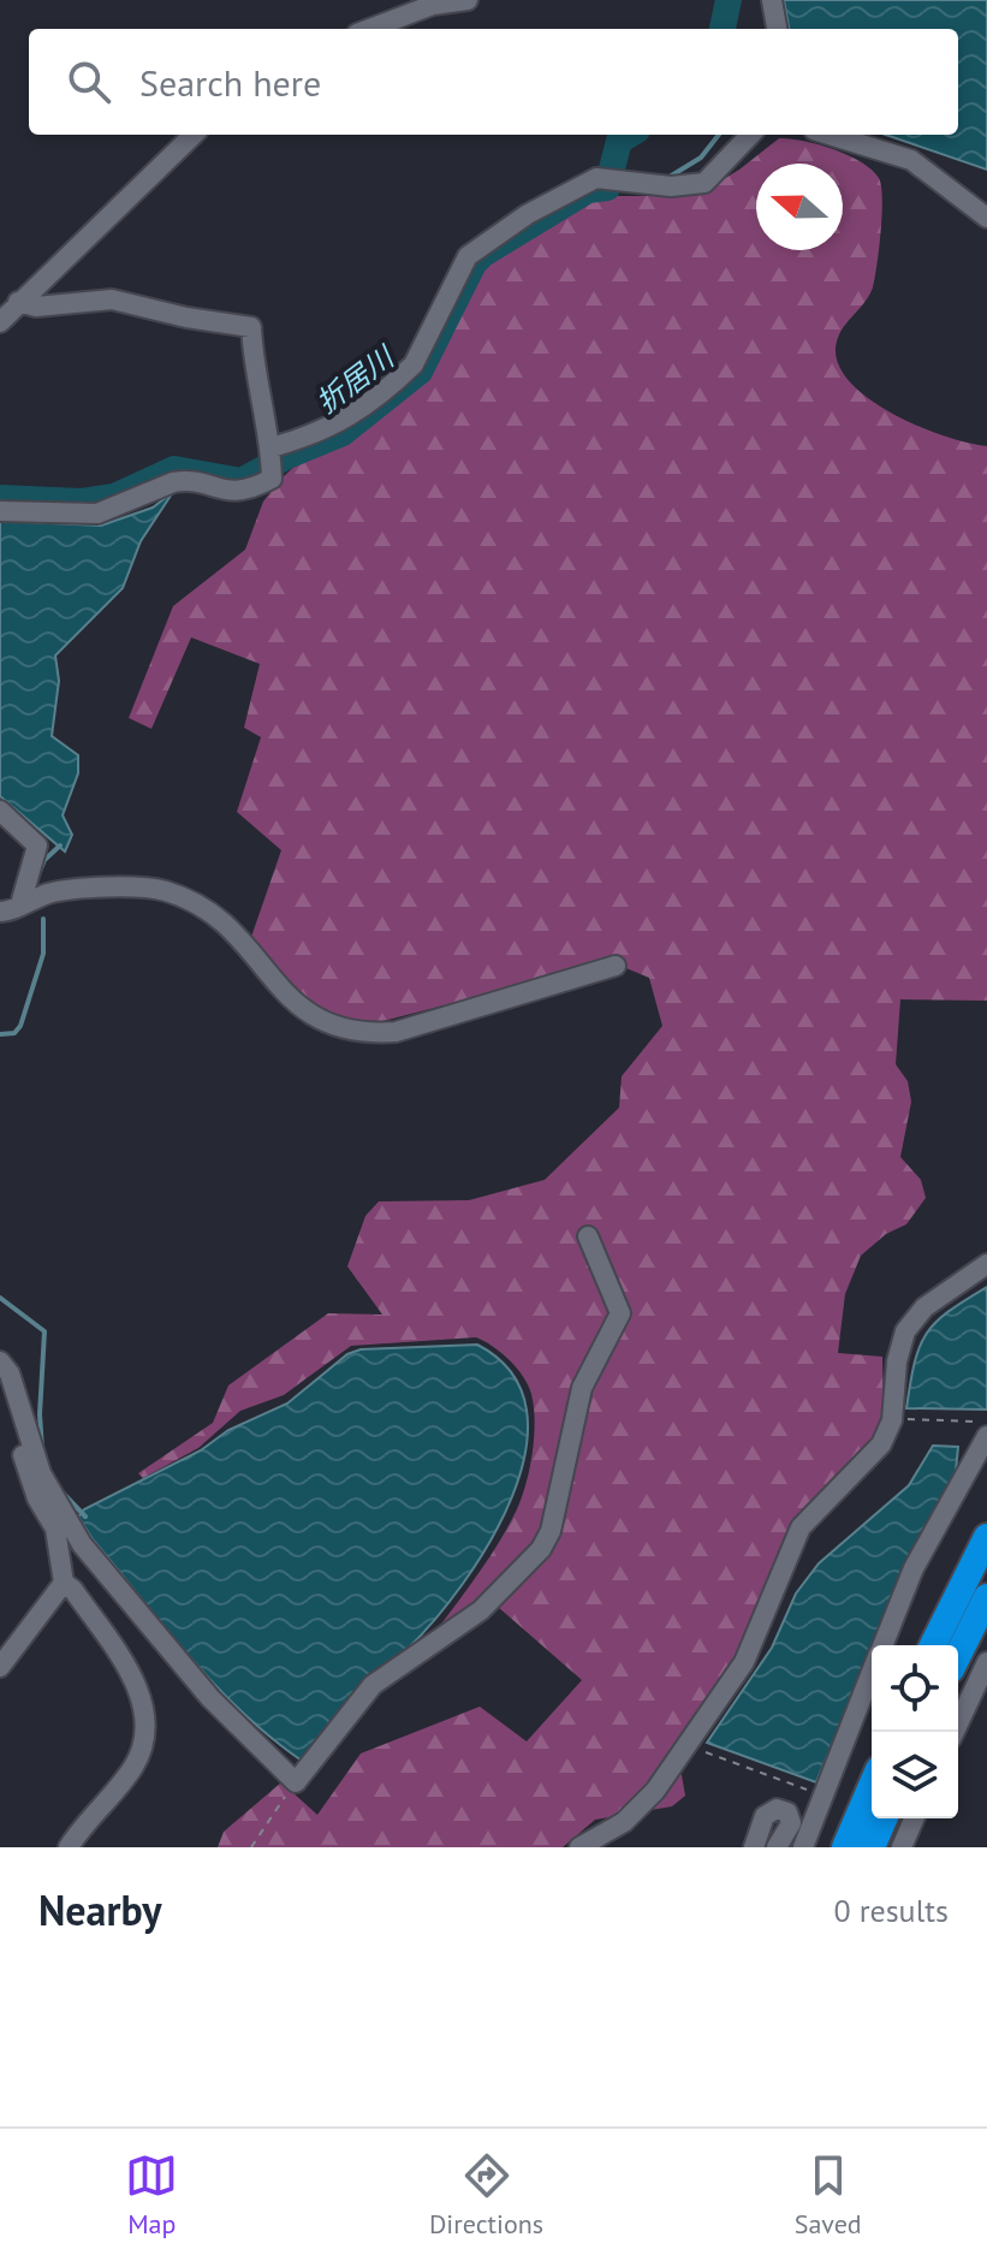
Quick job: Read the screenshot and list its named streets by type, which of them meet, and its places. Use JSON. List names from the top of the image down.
{
  "water": ["折居川"],
  "north": "left",
  "page": {
    "search": "Search here",
    "heading": ["Nearby", "0 results"],
    "nav": ["Map", "Directions", "Saved"]
  }
}
